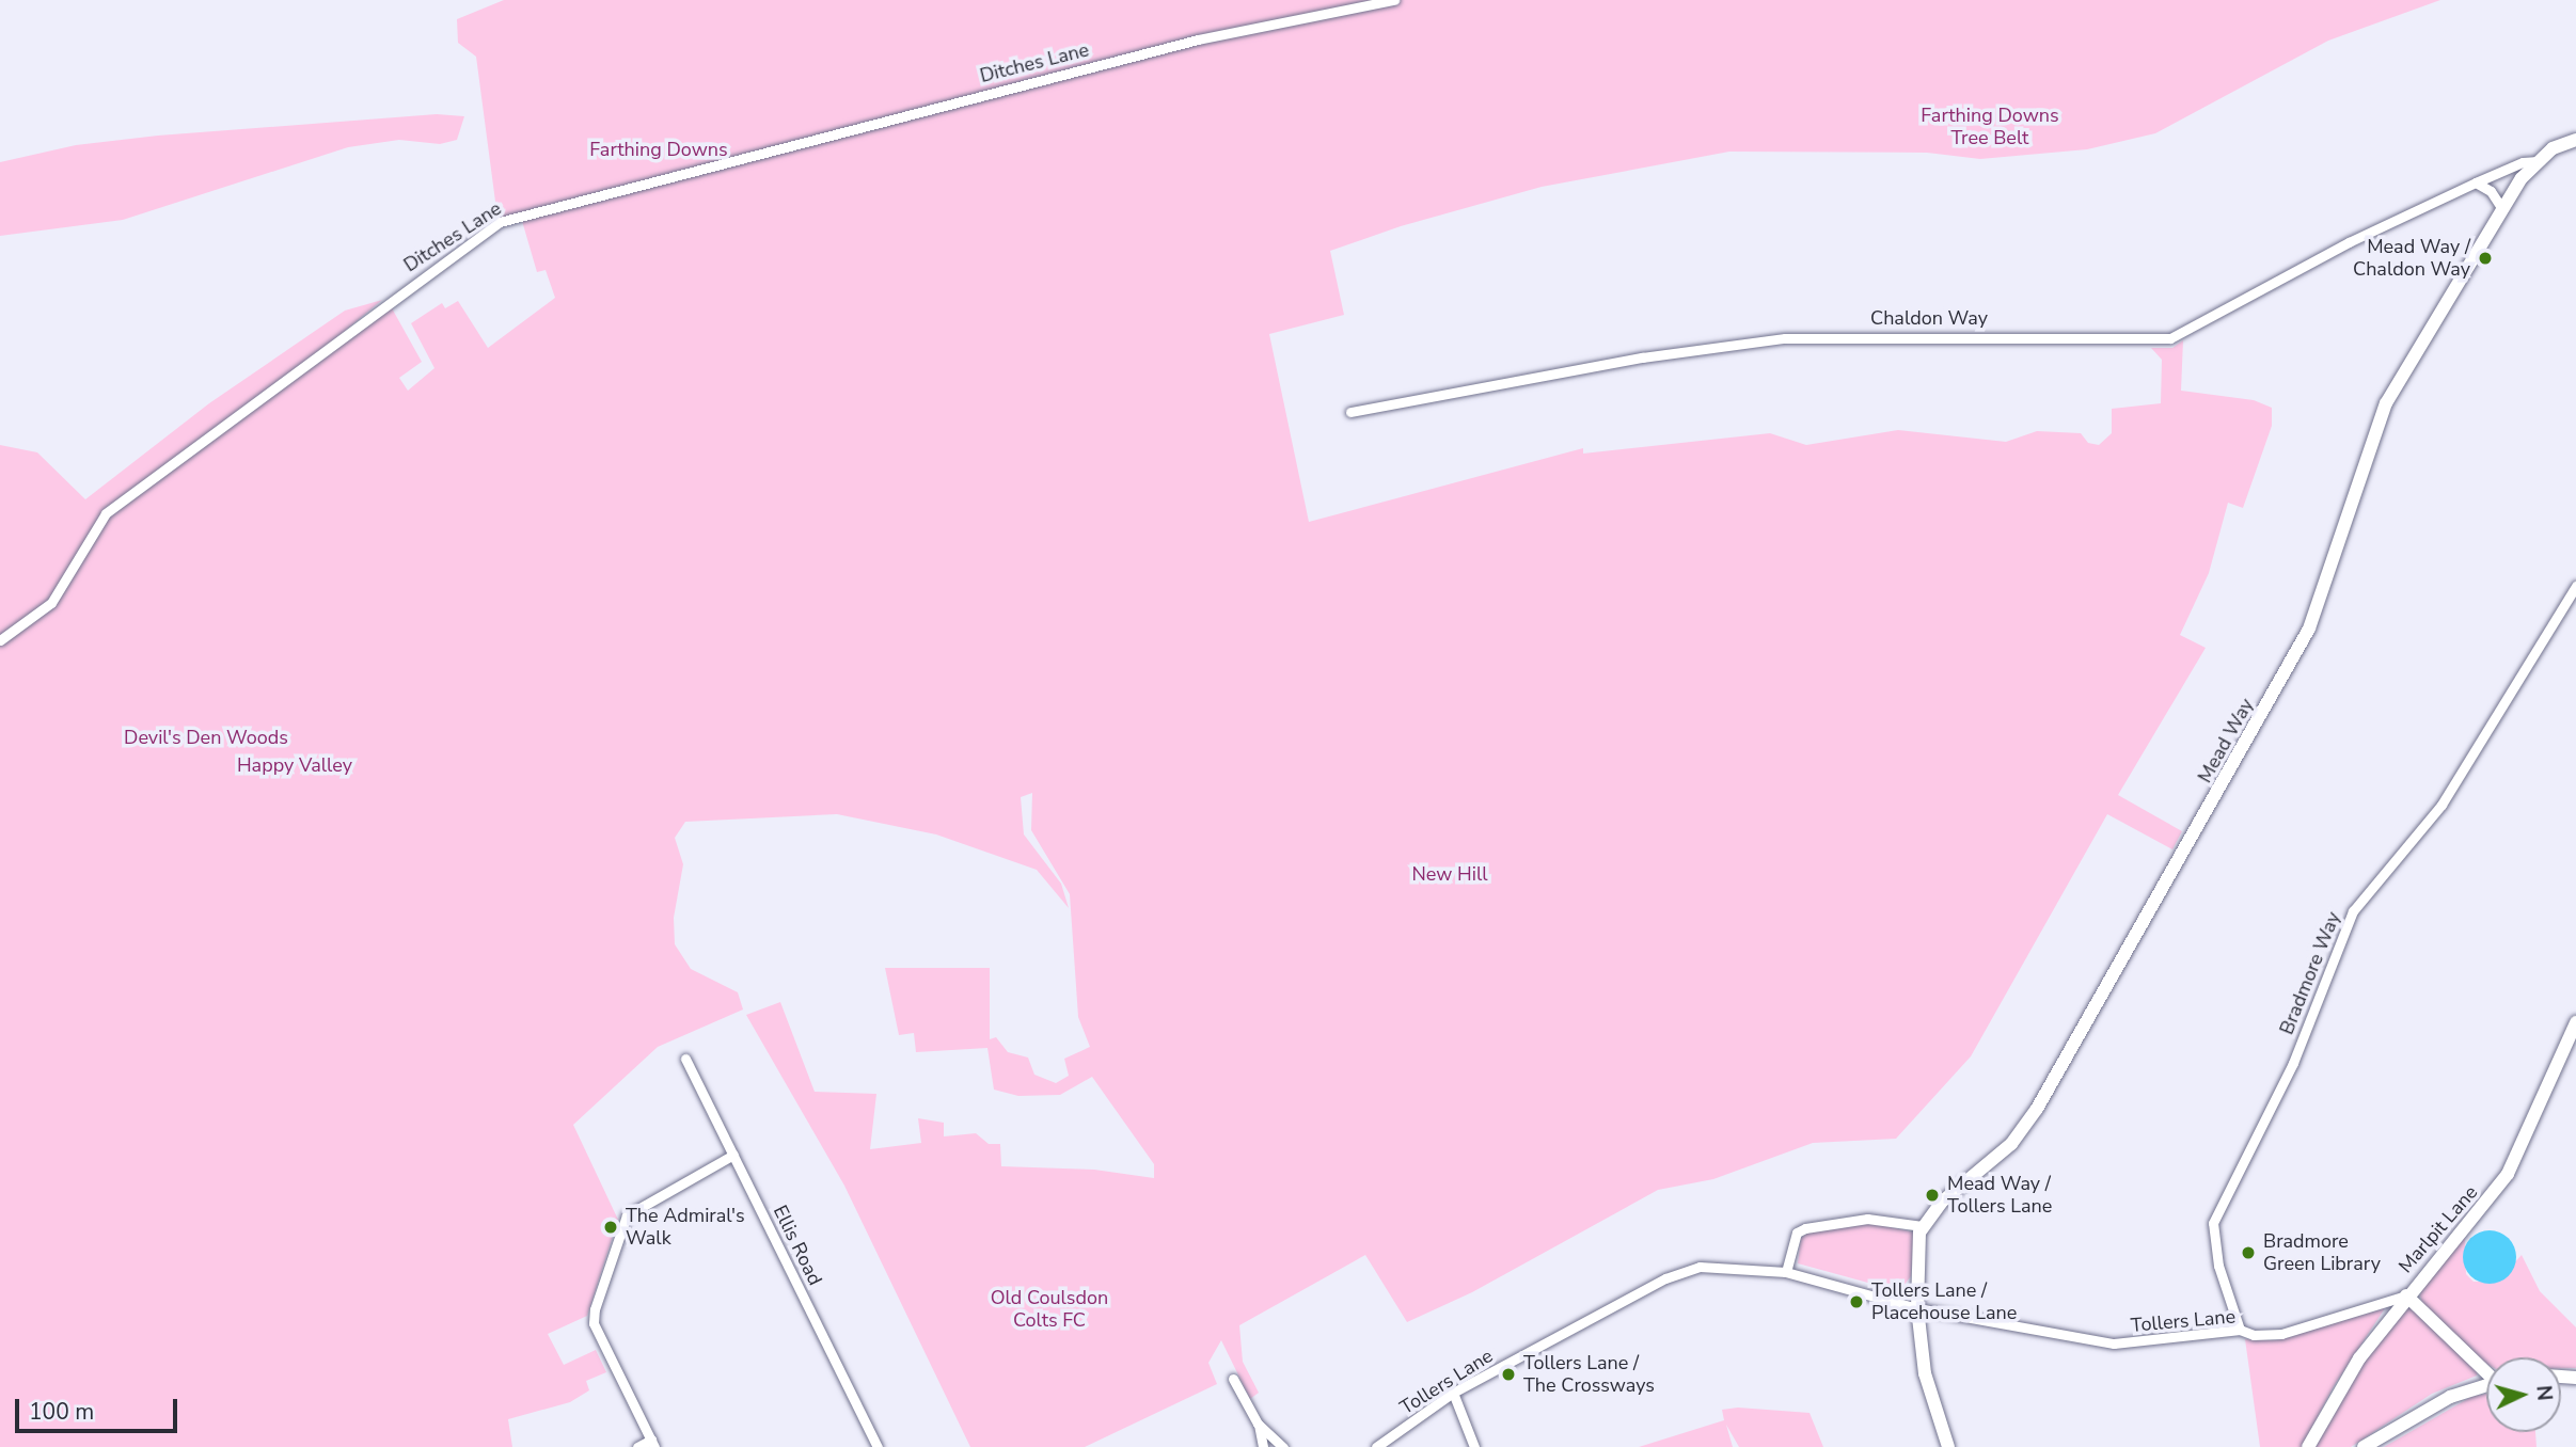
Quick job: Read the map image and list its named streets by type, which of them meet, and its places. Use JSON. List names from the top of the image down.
{
  "streets": {
    "street": [
      "Ditches Lane",
      "Chaldon Way",
      "Mead Way",
      "Bradmore Way",
      "Marlpit Lane",
      "Ellis Road",
      "Tollers Lane"
    ]
  },
  "crossings": [
    ["Chaldon Way", "Mead Way"],
    ["Mead Way", "Tollers Lane"],
    ["Bradmore Way", "Tollers Lane"],
    ["Marlpit Lane", "Tollers Lane"]
  ],
  "parks": [
    "Farthing Downs Tree Belt",
    "Farthing Downs",
    "Devil's Den Woods",
    "Happy Valley",
    "New Hill",
    "Old Coulsdon Colts FC"
  ],
  "places": [
    "Mead Way / Chaldon Way",
    "Mead Way / Tollers Lane",
    "The Admiral's Walk",
    "Bradmore Green Library",
    "Tollers Lane / Placehouse Lane",
    "Tollers Lane / The Crossways"
  ],
  "scale_bar": "100 m",
  "north": "right"
}
